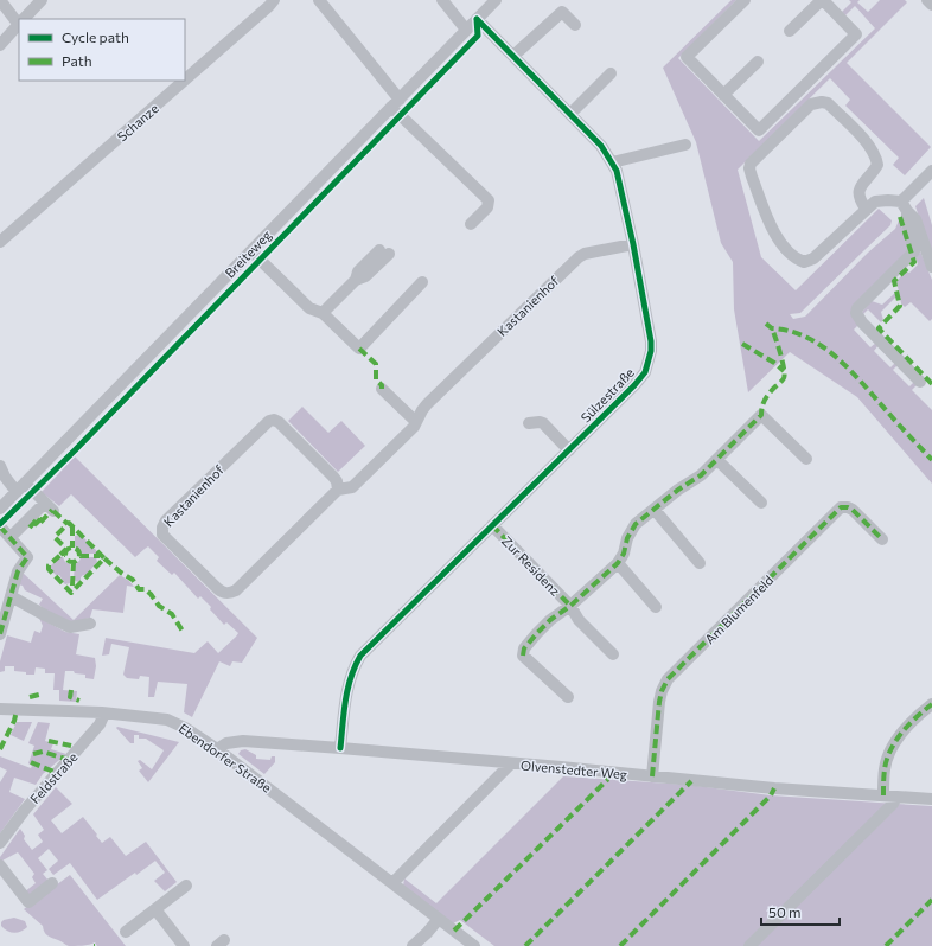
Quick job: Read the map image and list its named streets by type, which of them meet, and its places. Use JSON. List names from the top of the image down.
{
  "streets": {
    "street": [
      "Schanze",
      "Breiteweg",
      "Kastanienhof",
      "Sülzestraße",
      "Zur Residenz",
      "Am Blumenfeld",
      "Ebendorfer Straße",
      "Olvenstedter Weg",
      "Feldstraße"
    ]
  },
  "crossings": [
    ["Breiteweg", "Sülzestraße"],
    ["Kastanienhof", "Sülzestraße"],
    ["Sülzestraße", "Zur Residenz"],
    ["Sülzestraße", "Olvenstedter Weg"],
    ["Am Blumenfeld", "Olvenstedter Weg"],
    ["Ebendorfer Straße", "Olvenstedter Weg"],
    ["Ebendorfer Straße", "Feldstraße"]
  ],
  "legend": ["Cycle path", "Path"],
  "scale_bar": "50 m"
}
